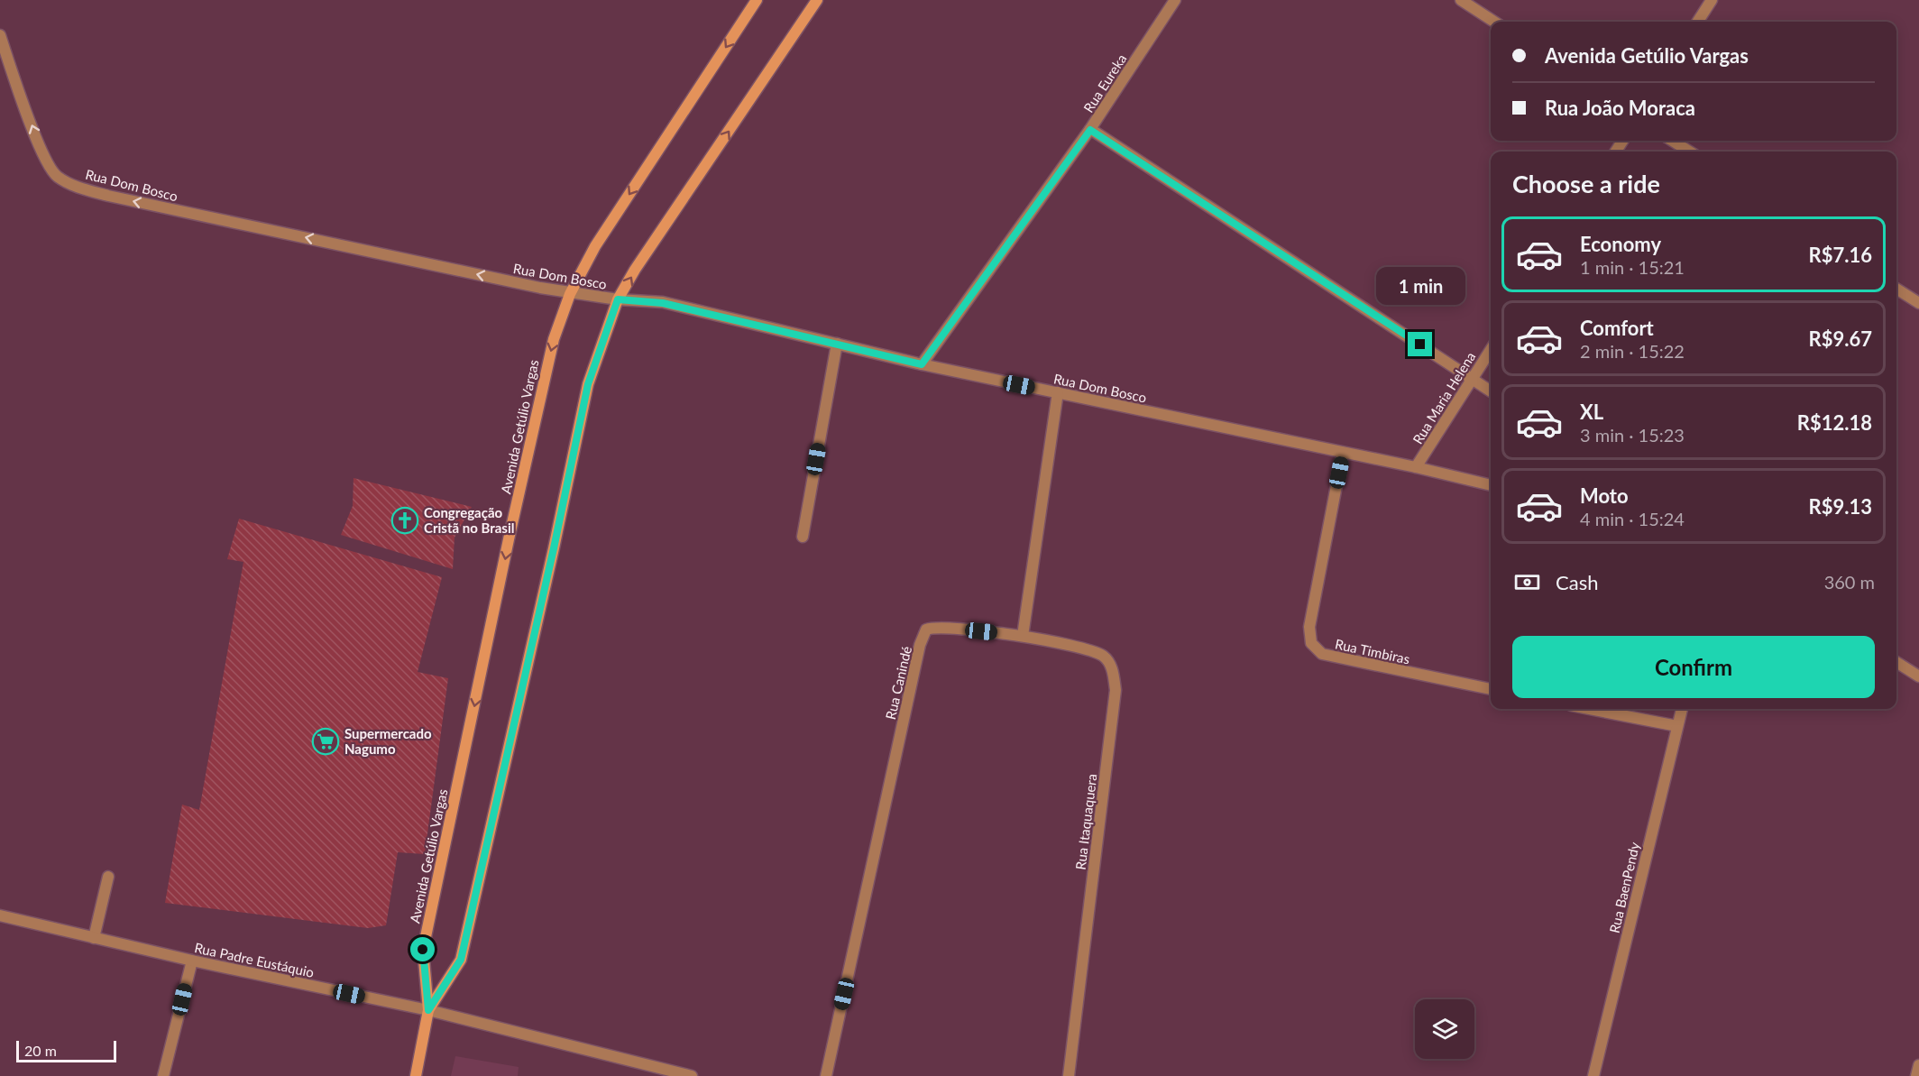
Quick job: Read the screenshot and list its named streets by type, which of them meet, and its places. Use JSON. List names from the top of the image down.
{
  "streets": {
    "main road": ["Avenida Getúlio Vargas"],
    "street": [
      "Rua Eureka",
      "Rua Dom Bosco",
      "Rua Maria Helena",
      "Rua Timbiras",
      "Rua Canindé",
      "Rua Itaquaquera",
      "Rua BaenPendy",
      "Rua Padre Eustáquio"
    ]
  },
  "crossings": [
    ["Rua Eureka", "Rua Dom Bosco"],
    ["Rua Dom Bosco", "Rua Maria Helena"],
    ["Rua Dom Bosco", "Avenida Getúlio Vargas"],
    ["Rua Dom Bosco", "Rua Timbiras"],
    ["Avenida Getúlio Vargas", "Rua Padre Eustáquio"],
    ["Rua Canindé", "Rua Itaquaquera"]
  ],
  "one_way": ["Rua Dom Bosco"],
  "places": {
    "church": ["Congregação Cristã no Brasil"],
    "supermarket": ["Supermercado Nagumo"]
  },
  "scale_bar": "20 m",
  "page": {
    "banner": ["Avenida Getúlio Vargas", "Rua João Moraca"],
    "heading": "Choose a ride",
    "list": [
      {
        "name": "Economy",
        "note": "1 min · 15:21",
        "value": "R$7.16"
      },
      {
        "name": "Comfort",
        "note": "2 min · 15:22",
        "value": "R$9.67"
      },
      {
        "name": "XL",
        "note": "3 min · 15:23",
        "value": "R$12.18"
      },
      {
        "name": "Moto",
        "note": "4 min · 15:24",
        "value": "R$9.13"
      }
    ],
    "bubble": "1 min",
    "pay": ["Cash", "360 m"],
    "buttons": "Confirm",
    "scale": "20 m"
  }
}
